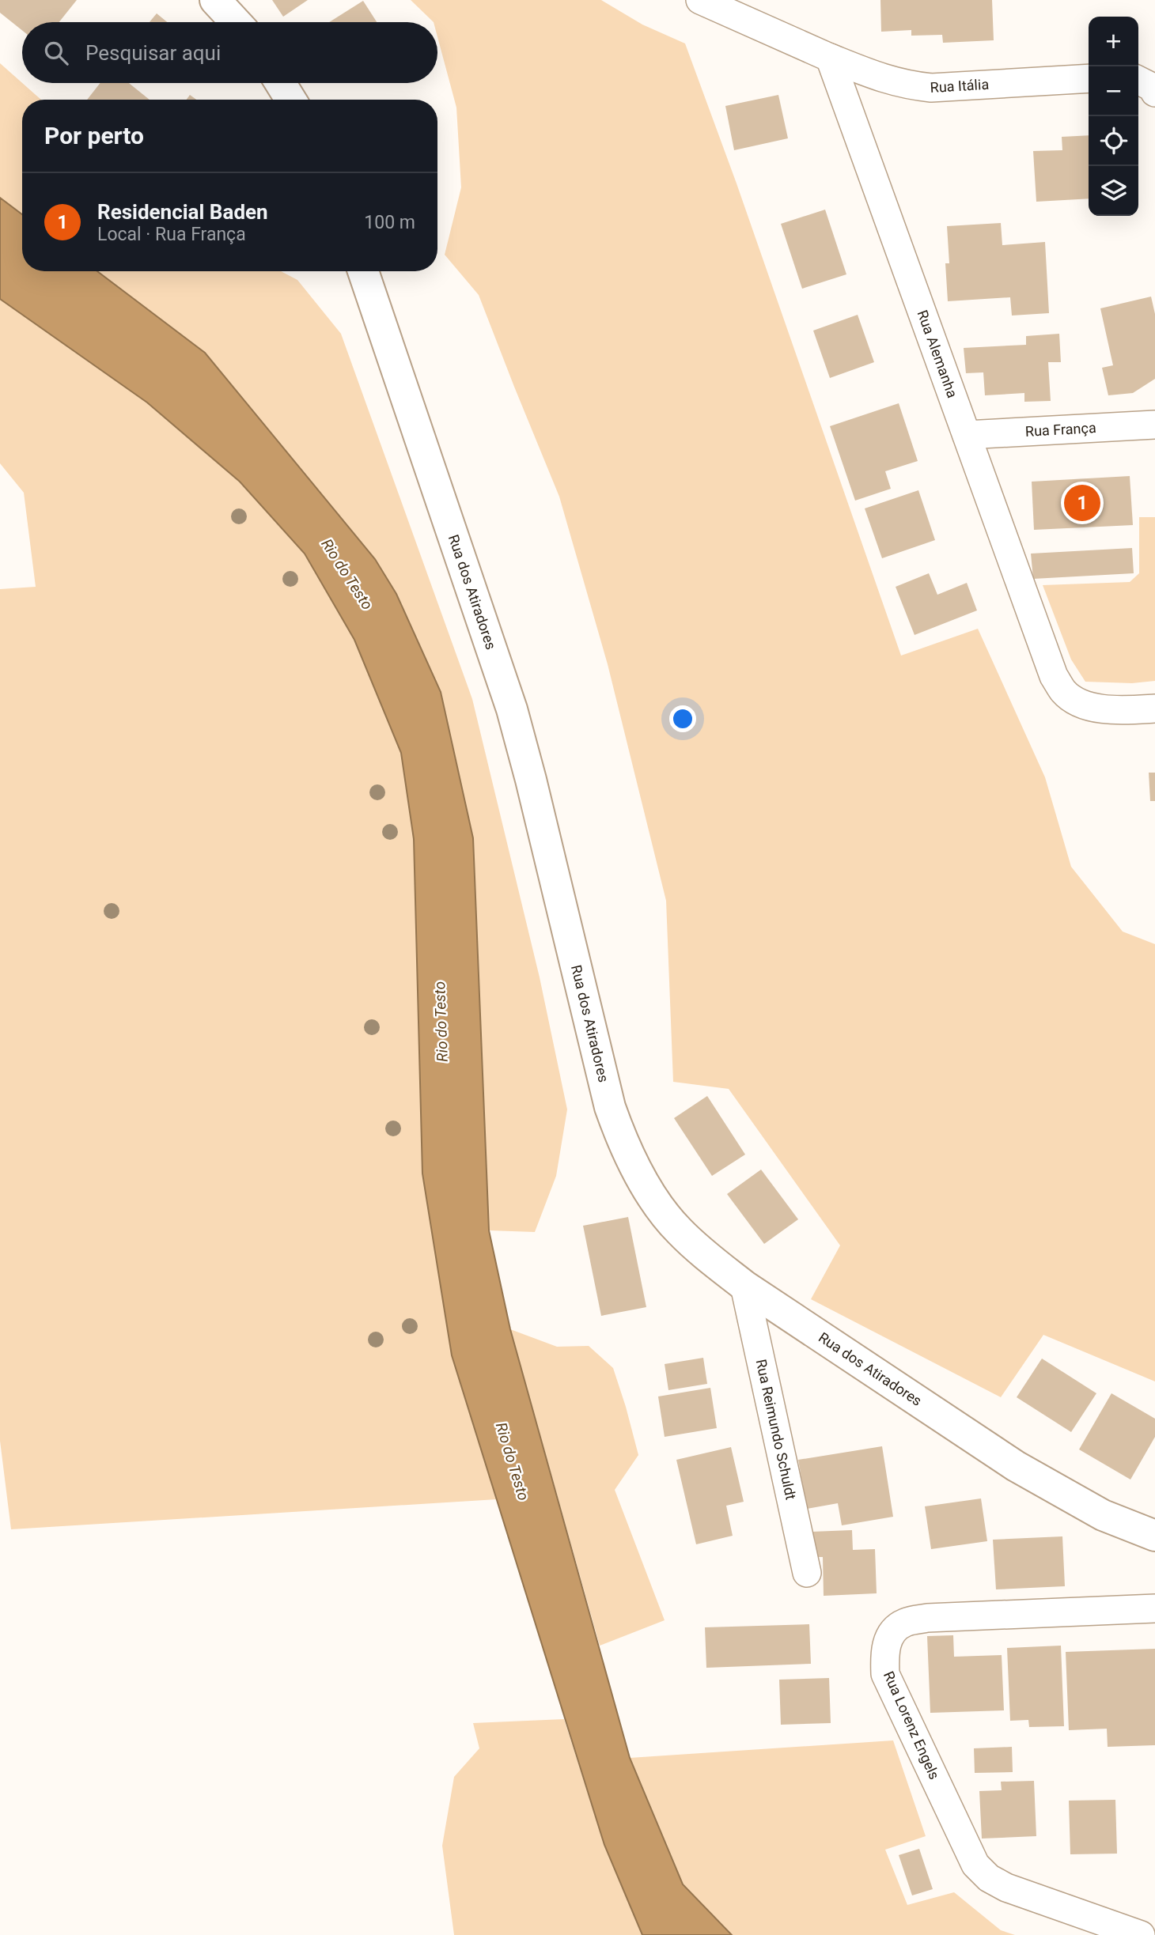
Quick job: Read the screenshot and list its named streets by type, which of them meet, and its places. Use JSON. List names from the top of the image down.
{
  "streets": {
    "street": [
      "Rua Itália",
      "Rua Alemanha",
      "Rua França",
      "Rua dos Atiradores",
      "Rua Reimundo Schuldt",
      "Rua Lorenz Engels"
    ]
  },
  "crossings": [
    ["Rua Itália", "Rua Alemanha"],
    ["Rua Alemanha", "Rua França"],
    ["Rua dos Atiradores", "Rua Reimundo Schuldt"]
  ],
  "water": ["Rio do Testo"],
  "page": {
    "map_buttons": ["+", "−"],
    "search": "Pesquisar aqui",
    "heading": "Por perto",
    "list": [
      {
        "mark": "1",
        "name": "Residencial Baden",
        "note": "Local · Rua França",
        "value": "100 m"
      }
    ],
    "pins": "1"
  }
}
